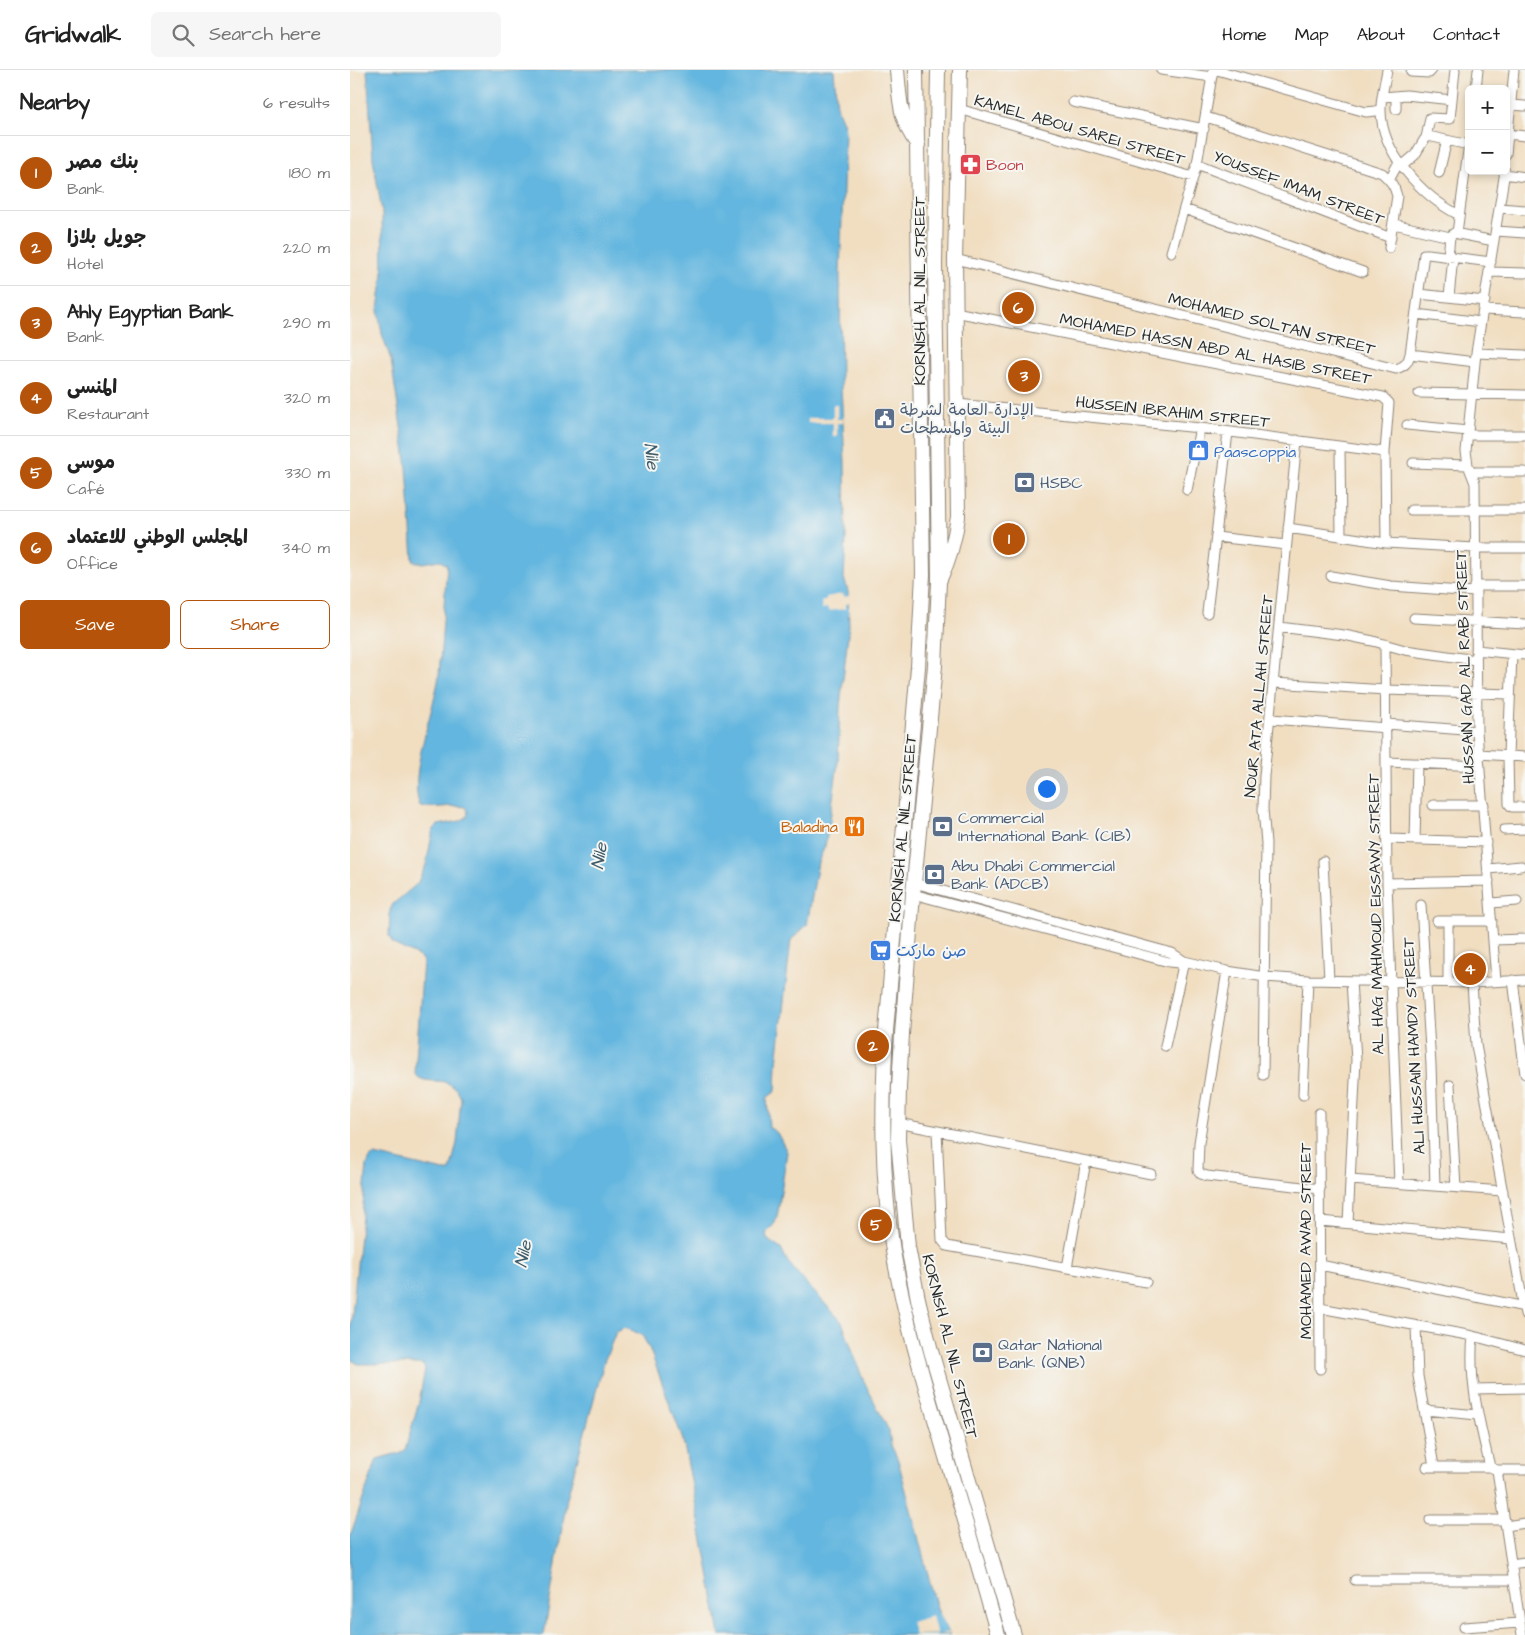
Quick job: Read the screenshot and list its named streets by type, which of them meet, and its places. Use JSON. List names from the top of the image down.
{
  "streets": {
    "highway": ["KORNISH AL NIL STREET"],
    "street": [
      "KAMEL ABOU SAREI STREET",
      "YOUSSEF IMAM STREET",
      "MOHAMED SOLTAN STREET",
      "MOHAMED HASSN ABD AL HASIB STREET",
      "HUSSEIN IBRAHIM STREET",
      "HUSSAIN GAD AL RAB STREET",
      "NOUR ATA ALLAH STREET",
      "AL HAG MAHMOUD EISSAWY STREET",
      "ALI HUSSAIN HAMDY STREET",
      "MOHAMED AWAD STREET"
    ]
  },
  "crossings": [
    ["MOHAMED HASSN ABD AL HASIB STREET", "HUSSEIN IBRAHIM STREET"],
    ["HUSSEIN IBRAHIM STREET", "NOUR ATA ALLAH STREET"]
  ],
  "water": ["Nile"],
  "places": {
    "pharmacy": ["Boon"],
    "public building": ["الإدارة العامة لشرطة البيئة والمسطحات"],
    "shop": ["Paascoppia"],
    "bank": [
      "HSBC",
      "Commercial International Bank (CIB)",
      "Abu Dhabi Commercial Bank (ADCB)",
      "Qatar National Bank (QNB)"
    ],
    "restaurant": ["Baladina"],
    "supermarket": ["صن ماركت"]
  },
  "page": {
    "header": "Gridwalk",
    "search": "Search here",
    "nav": [
      "Home",
      "Map",
      "About",
      "Contact"
    ],
    "heading": ["Nearby", "6 results"],
    "map_buttons": ["+", "−"],
    "list": [
      {
        "mark": "1",
        "name": "بنك مصر",
        "note": "Bank",
        "value": "180 m"
      },
      {
        "mark": "2",
        "name": "جويل بلازا",
        "note": "Hotel",
        "value": "220 m"
      },
      {
        "mark": "3",
        "name": "Ahly Egyptian Bank",
        "note": "Bank",
        "value": "290 m"
      },
      {
        "mark": "4",
        "name": "المنسى",
        "note": "Restaurant",
        "value": "320 m"
      },
      {
        "mark": "5",
        "name": "موسى",
        "note": "Café",
        "value": "330 m"
      },
      {
        "mark": "6",
        "name": "المجلس الوطني للاعتماد",
        "note": "Office",
        "value": "340 m"
      }
    ],
    "pins": [
      "6",
      "3",
      "1",
      "4",
      "2",
      "5"
    ],
    "buttons": ["Save", "Share"]
  }
}
